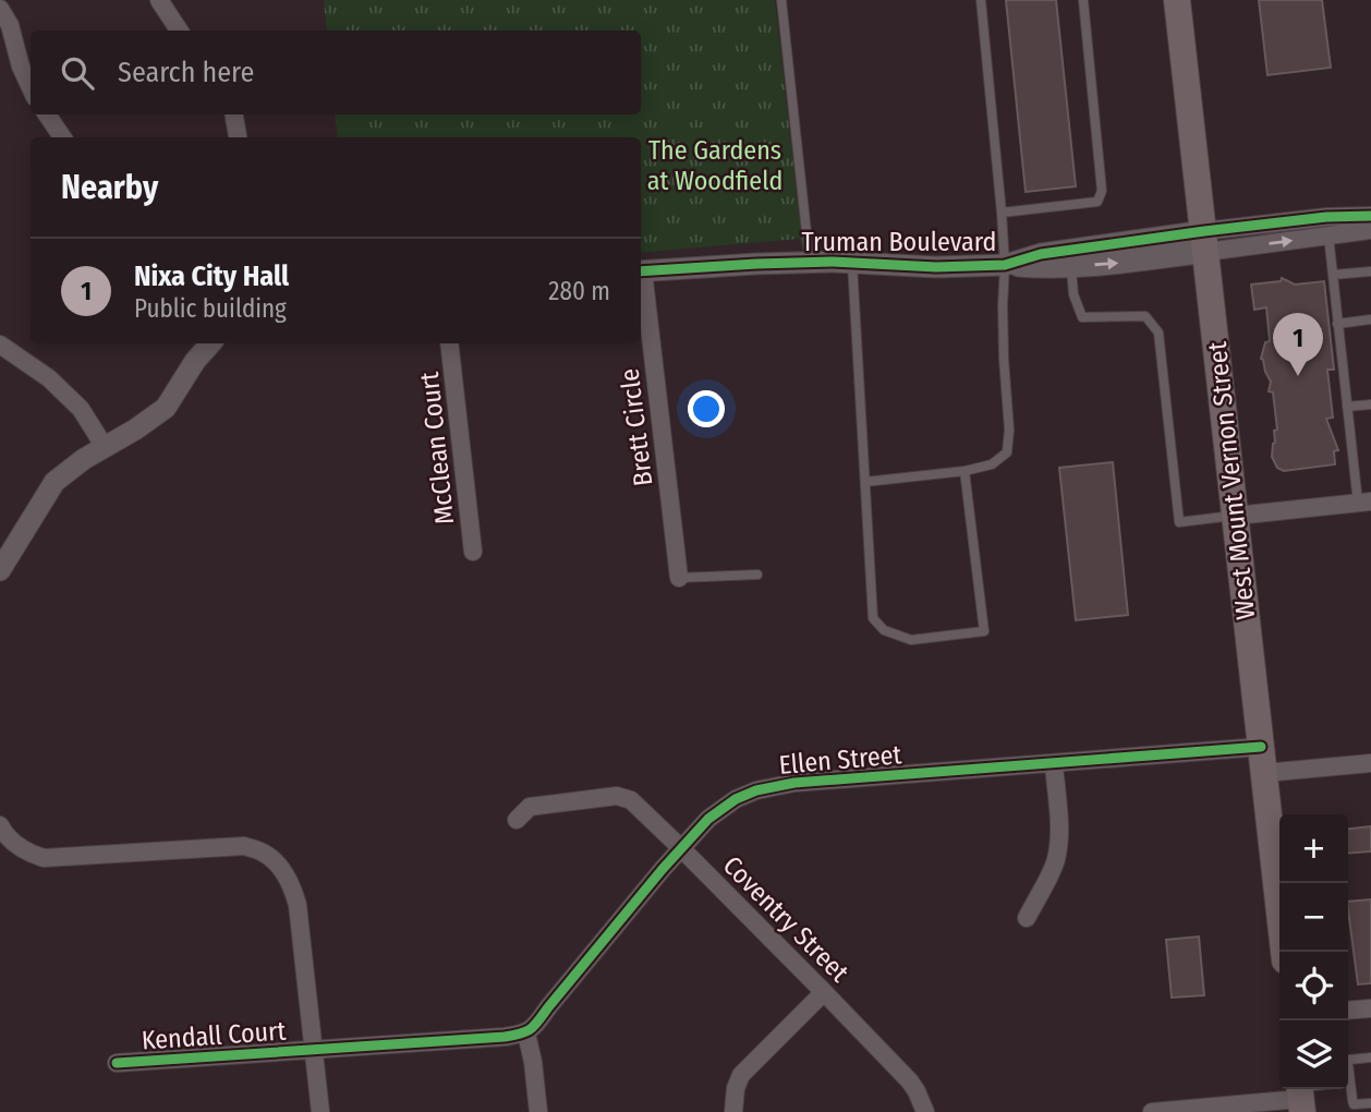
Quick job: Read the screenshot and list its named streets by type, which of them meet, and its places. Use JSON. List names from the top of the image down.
{
  "streets": {
    "main road": ["West Mount Vernon Street"],
    "street": [
      "Truman Boulevard",
      "Brett Circle",
      "McClean Court",
      "Ellen Street",
      "Coventry Street",
      "Kendall Court"
    ]
  },
  "crossings": [
    ["Truman Boulevard", "West Mount Vernon Street"],
    ["West Mount Vernon Street", "Ellen Street"],
    ["Ellen Street", "Coventry Street"],
    ["Ellen Street", "Kendall Court"]
  ],
  "parks": ["The Gardens at Woodfield"],
  "page": {
    "search": "Search here",
    "heading": "Nearby",
    "list": [
      {
        "mark": "1",
        "name": "Nixa City Hall",
        "note": "Public building",
        "value": "280 m"
      }
    ],
    "pins": "1",
    "map_buttons": ["+", "−"]
  }
}
